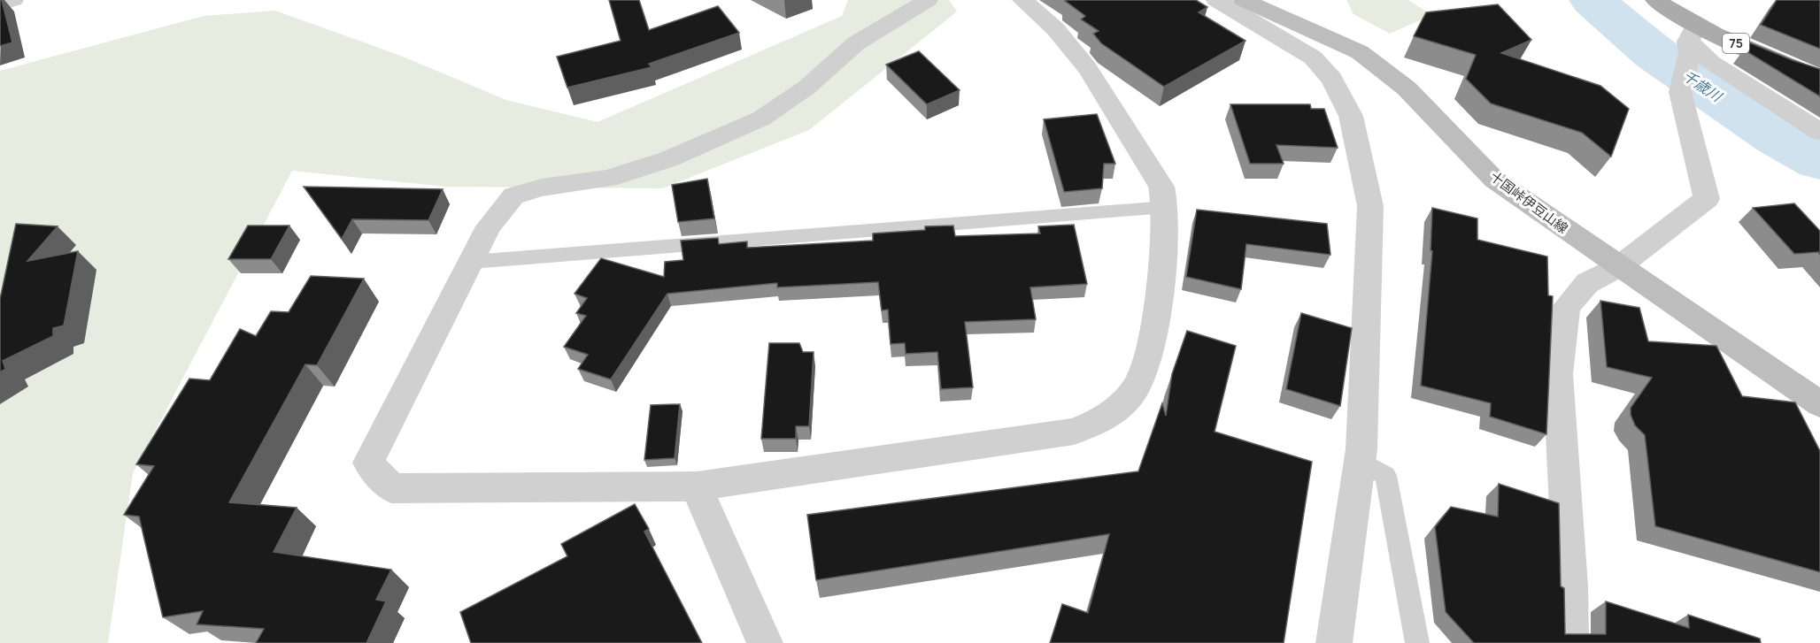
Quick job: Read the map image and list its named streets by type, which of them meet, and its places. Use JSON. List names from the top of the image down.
{
  "streets": {
    "main road": ["75", "十国峠伊豆山線"]
  },
  "water": ["千歳川"]
}
